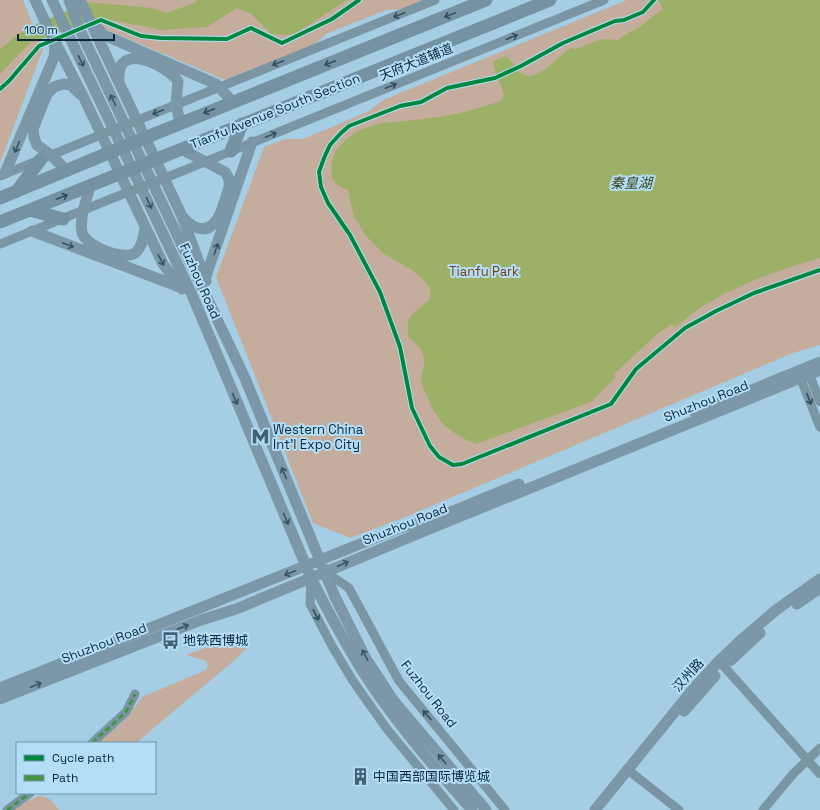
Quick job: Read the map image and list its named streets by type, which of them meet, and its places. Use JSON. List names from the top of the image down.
{
  "streets": {
    "highway": ["Tianfu Avenue South Section"],
    "main road": ["Fuzhou Road", "Shuzhou Road", "汉州路"],
    "street": ["天府大道辅道"]
  },
  "crossings": [
    ["Fuzhou Road", "Shuzhou Road"]
  ],
  "water": ["秦皇湖"],
  "parks": ["Tianfu Park"],
  "places": {
    "metro station": ["Western China Int'l Expo City"],
    "bus stop": ["地铁西博城"],
    "building": ["中国西部国际博览城"]
  },
  "legend": ["Cycle path", "Path"],
  "scale_bar": "100 m"
}
